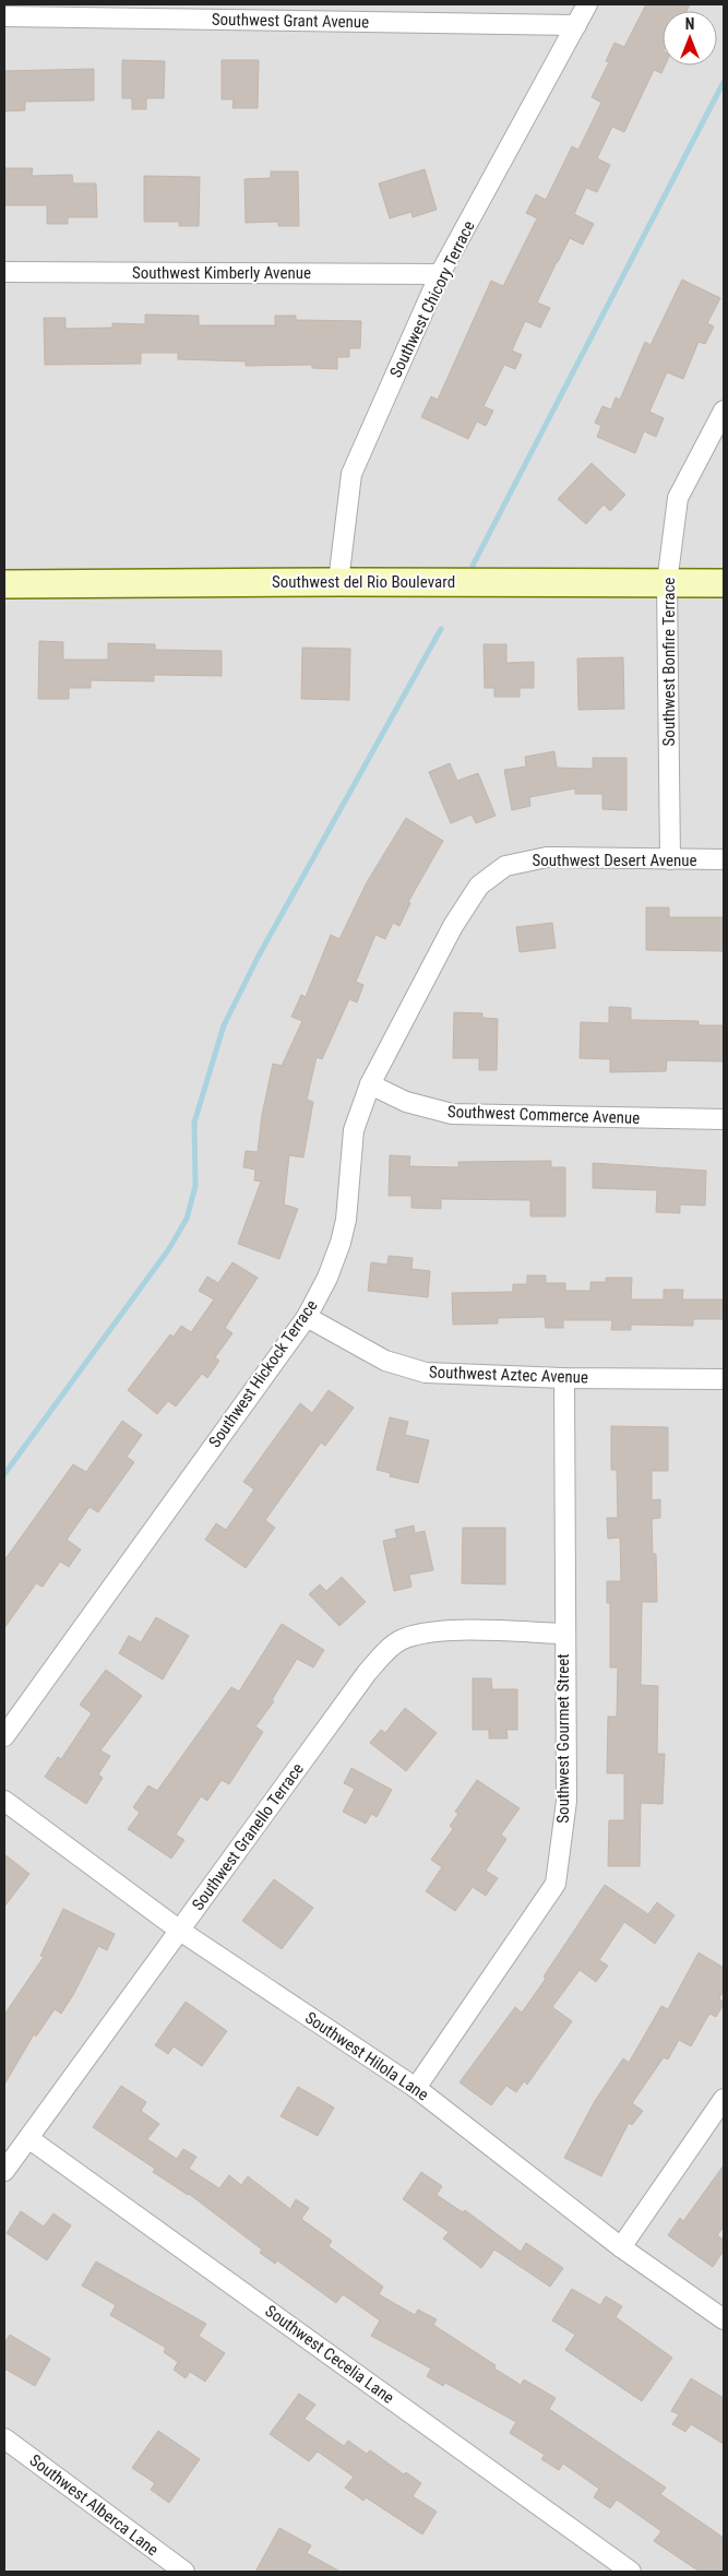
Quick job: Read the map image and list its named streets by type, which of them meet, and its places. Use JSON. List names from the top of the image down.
{
  "streets": {
    "street": [
      "Southwest Grant Avenue",
      "Southwest Kimberly Avenue",
      "Southwest Chicory Terrace",
      "Southwest del Rio Boulevard",
      "Southwest Bonfire Terrace",
      "Southwest Desert Avenue",
      "Southwest Commerce Avenue",
      "Southwest Hickock Terrace",
      "Southwest Aztec Avenue",
      "Southwest Gourmet Street",
      "Southwest Granello Terrace",
      "Southwest Hilola Lane",
      "Southwest Cecelia Lane",
      "Southwest Alberca Lane"
    ]
  },
  "crossings": [
    ["Southwest Grant Avenue", "Southwest Chicory Terrace"],
    ["Southwest Kimberly Avenue", "Southwest Chicory Terrace"],
    ["Southwest Chicory Terrace", "Southwest del Rio Boulevard"],
    ["Southwest del Rio Boulevard", "Southwest Bonfire Terrace"],
    ["Southwest Bonfire Terrace", "Southwest Desert Avenue"],
    ["Southwest Desert Avenue", "Southwest Hickock Terrace"],
    ["Southwest Commerce Avenue", "Southwest Hickock Terrace"],
    ["Southwest Hickock Terrace", "Southwest Aztec Avenue"],
    ["Southwest Aztec Avenue", "Southwest Gourmet Street"],
    ["Southwest Gourmet Street", "Southwest Granello Terrace"],
    ["Southwest Gourmet Street", "Southwest Hilola Lane"],
    ["Southwest Granello Terrace", "Southwest Hilola Lane"],
    ["Southwest Granello Terrace", "Southwest Cecelia Lane"]
  ],
  "north": "top"
}
